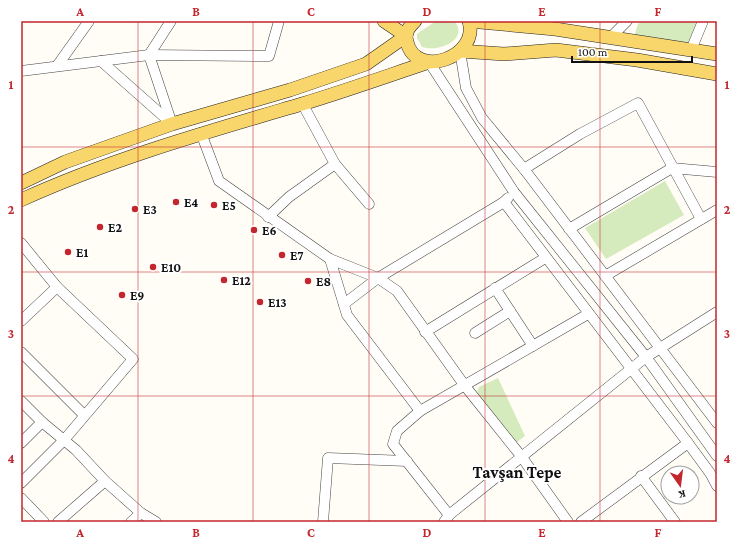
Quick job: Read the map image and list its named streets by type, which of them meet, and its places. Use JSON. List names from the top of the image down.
{
  "districts": ["Tavşan Tepe"],
  "places": [
    "E4",
    "E5",
    "E3",
    "E2",
    "E6",
    "E1",
    "E7",
    "E10",
    "E12",
    "E8",
    "E9",
    "E13"
  ],
  "scale_bar": "100 m",
  "north": "bottom",
  "grid": {
    "columns": [
      "A",
      "B",
      "C",
      "D",
      "E",
      "F"
    ],
    "rows": [
      "1",
      "2",
      "3",
      "4"
    ]
  }
}
